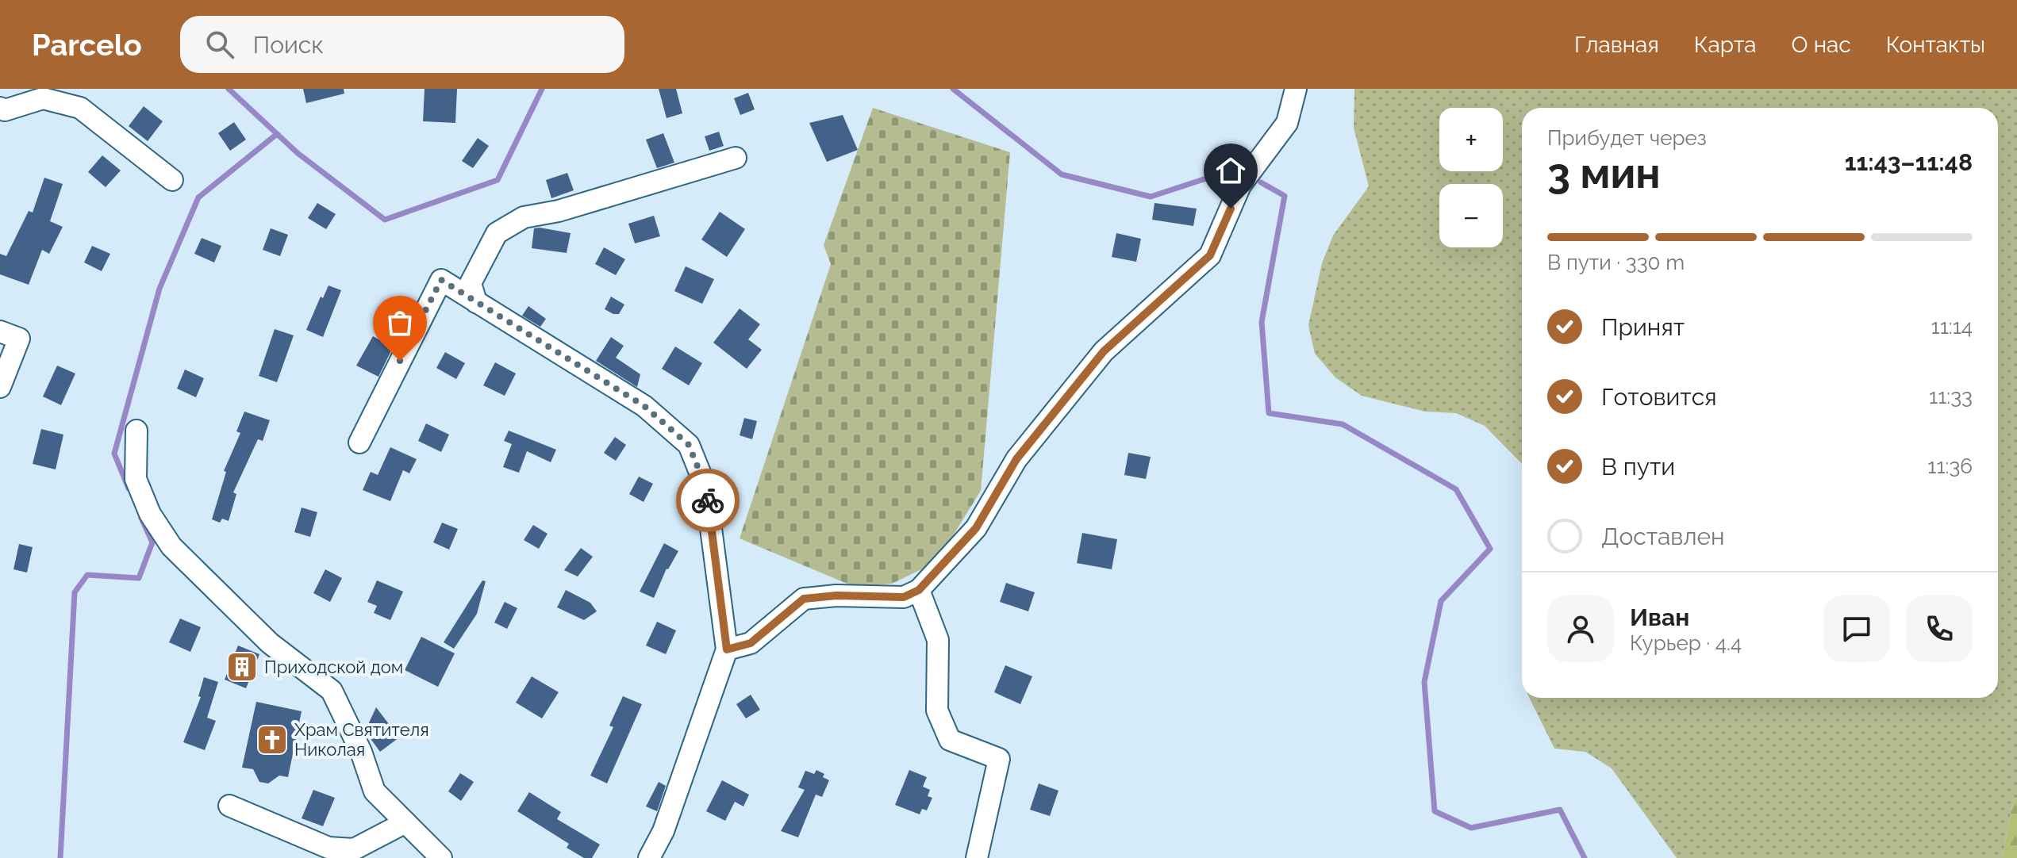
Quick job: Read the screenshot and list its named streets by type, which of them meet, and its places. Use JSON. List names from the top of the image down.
{
  "places": {
    "building": ["Приходской дом"],
    "church": ["Храм Святителя Николая"]
  },
  "page": {
    "header": "Parcelo",
    "search": "Поиск",
    "nav": [
      "Главная",
      "Карта",
      "О нас",
      "Контакты"
    ],
    "map_buttons": ["+", "−"],
    "heading": ["3 мин", "Прибудет через", "11:43–11:48"],
    "panel": ["Иван", "Курьер · 4.4"],
    "bar": "В пути · 330 m",
    "list": [
      ["Принят", "11:14"],
      ["Готовится", "11:33"],
      ["В пути", "11:36"],
      "Доставлен"
    ]
  }
}
